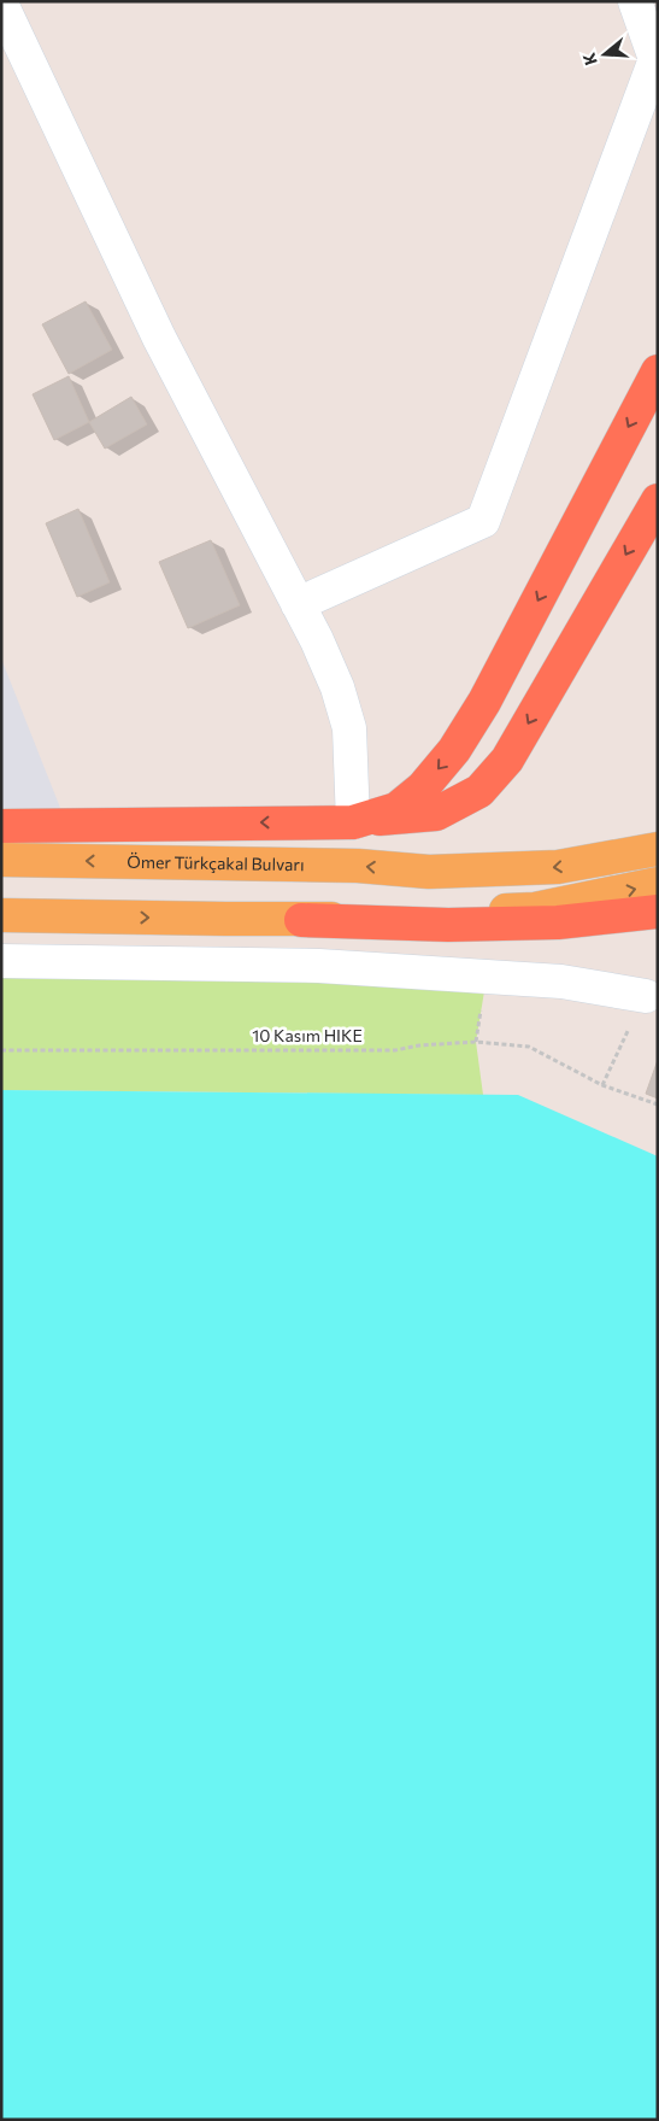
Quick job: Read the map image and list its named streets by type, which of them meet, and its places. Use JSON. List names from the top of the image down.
{
  "streets": {
    "main road": ["Ömer Türkçakal Bulvarı"],
    "path": ["10 Kasım HIKE"]
  },
  "north": "left"
}
